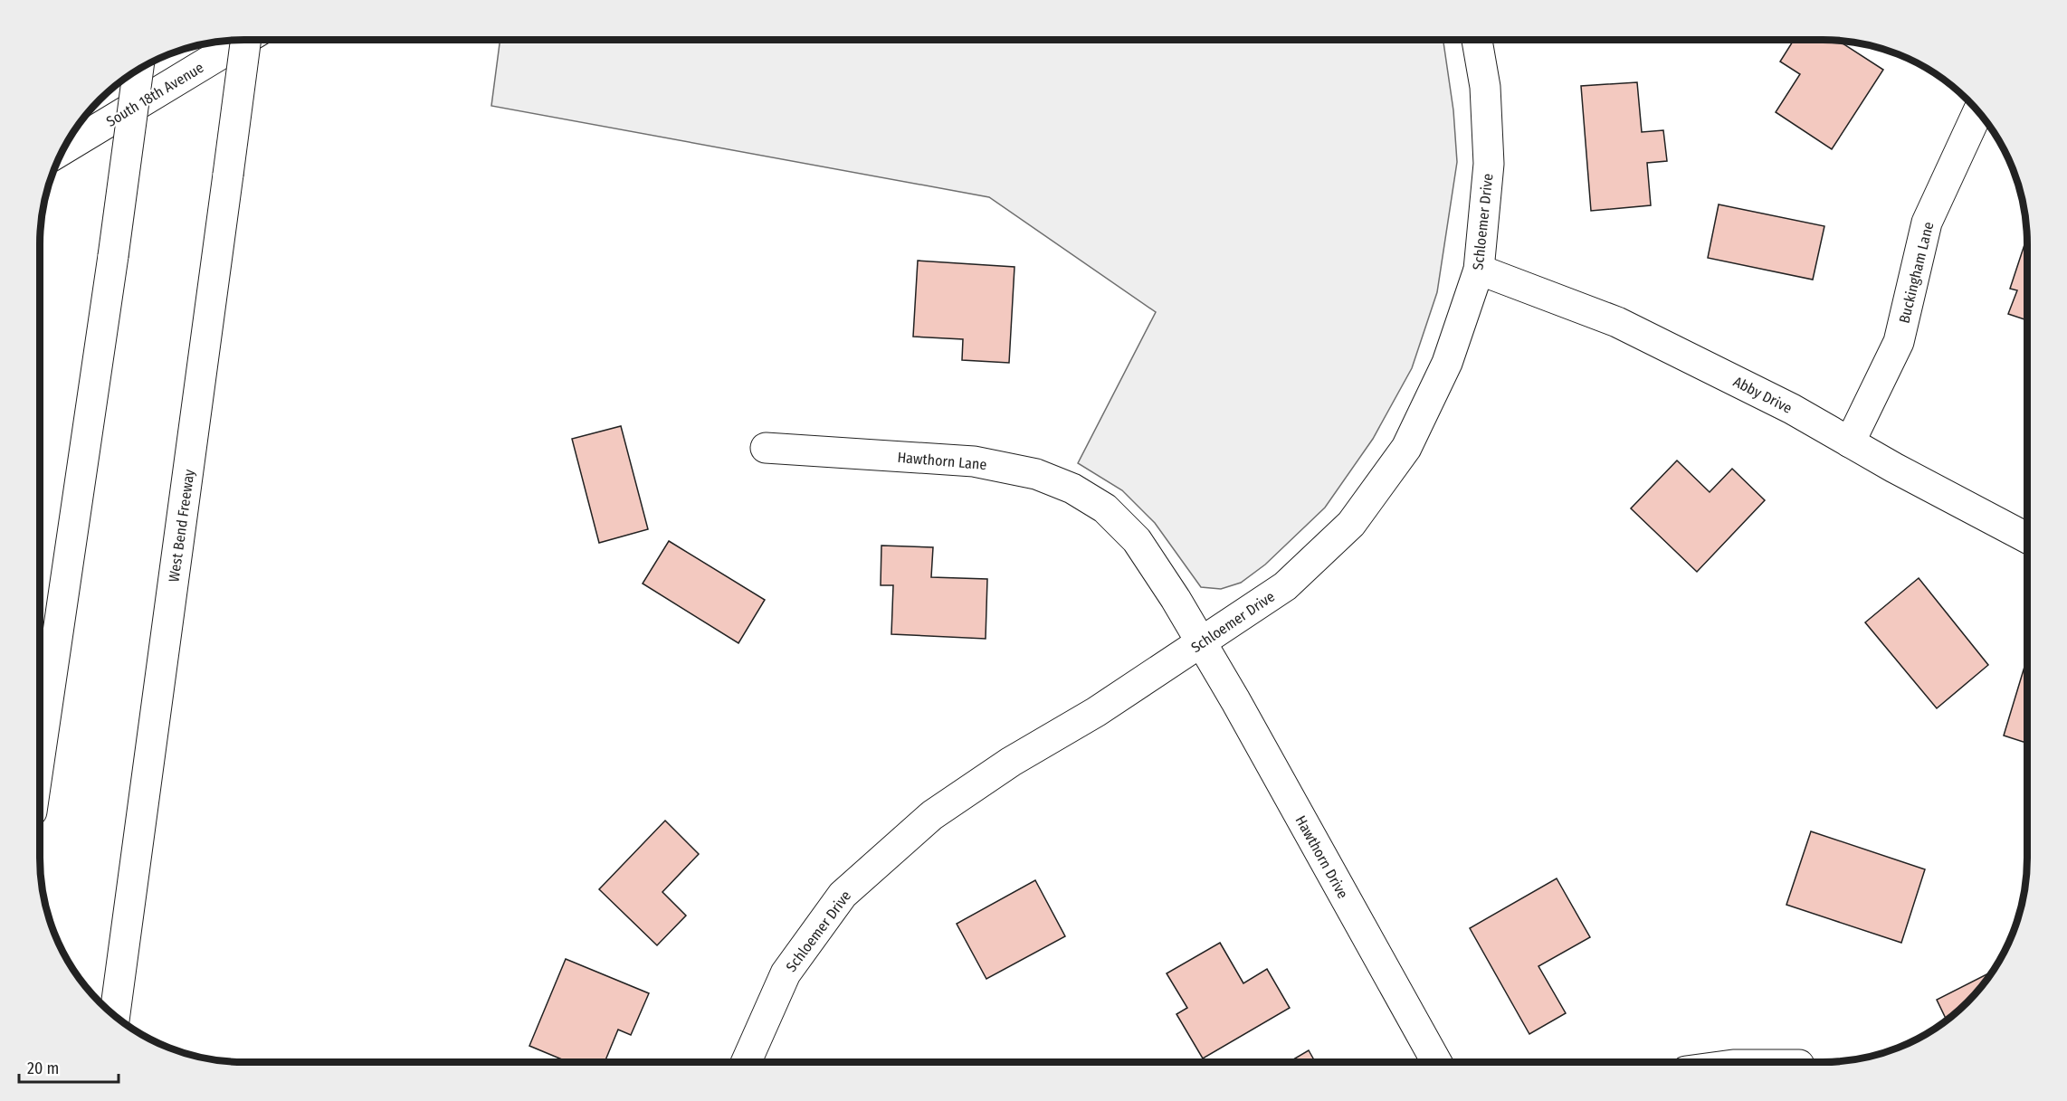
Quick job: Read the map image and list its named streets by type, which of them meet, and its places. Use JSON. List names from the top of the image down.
{
  "streets": {
    "main road": [
      "South 18th Avenue",
      "Schloemer Drive",
      "Buckingham Lane",
      "Abby Drive",
      "Hawthorn Lane",
      "West Bend Freeway",
      "Hawthorn Drive"
    ]
  },
  "crossings": [
    ["Schloemer Drive", "Abby Drive"],
    ["Schloemer Drive", "Hawthorn Lane"],
    ["Schloemer Drive", "Hawthorn Drive"],
    ["Buckingham Lane", "Abby Drive"],
    ["Hawthorn Lane", "Hawthorn Drive"]
  ],
  "scale_bar": "20 m"
}
